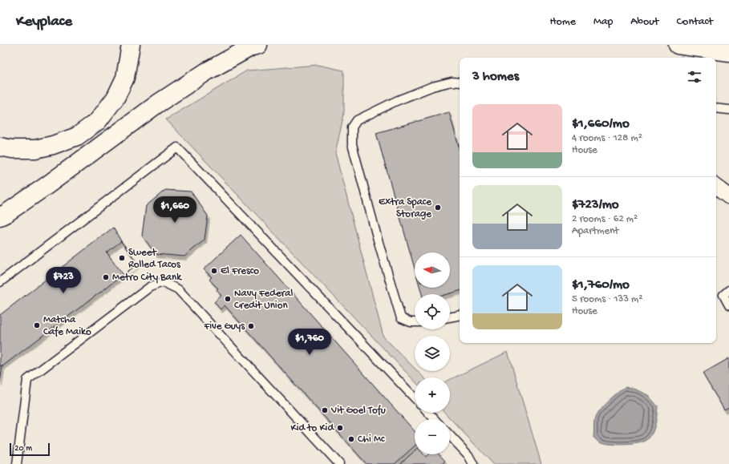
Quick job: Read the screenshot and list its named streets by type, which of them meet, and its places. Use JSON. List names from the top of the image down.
{
  "places": [
    "Extra Space Storage",
    "Sweet Rolled Tacos",
    "El Fresco",
    "Metro City Bank",
    "Navy Federal Credit Union",
    "Matcha Cafe Maiko",
    "Five Guys",
    "Vit Goel Tofu",
    "Kid to Kid",
    "Chi Mc"
  ],
  "scale_bar": "20 m",
  "north": "left",
  "page": {
    "header": "Keyplace",
    "nav": [
      "Home",
      "Map",
      "About",
      "Contact"
    ],
    "heading": "3 homes",
    "list": [
      {
        "name": "$1,660/mo",
        "note": "4 rooms · 128 m² · House"
      },
      {
        "name": "$723/mo",
        "note": "2 rooms · 62 m² · Apartment"
      },
      {
        "name": "$1,760/mo",
        "note": "5 rooms · 133 m² · House"
      }
    ],
    "price": ["$1,660", "$723", "$1,760"],
    "map_buttons": ["+", "−"],
    "scale": "20 m"
  }
}
